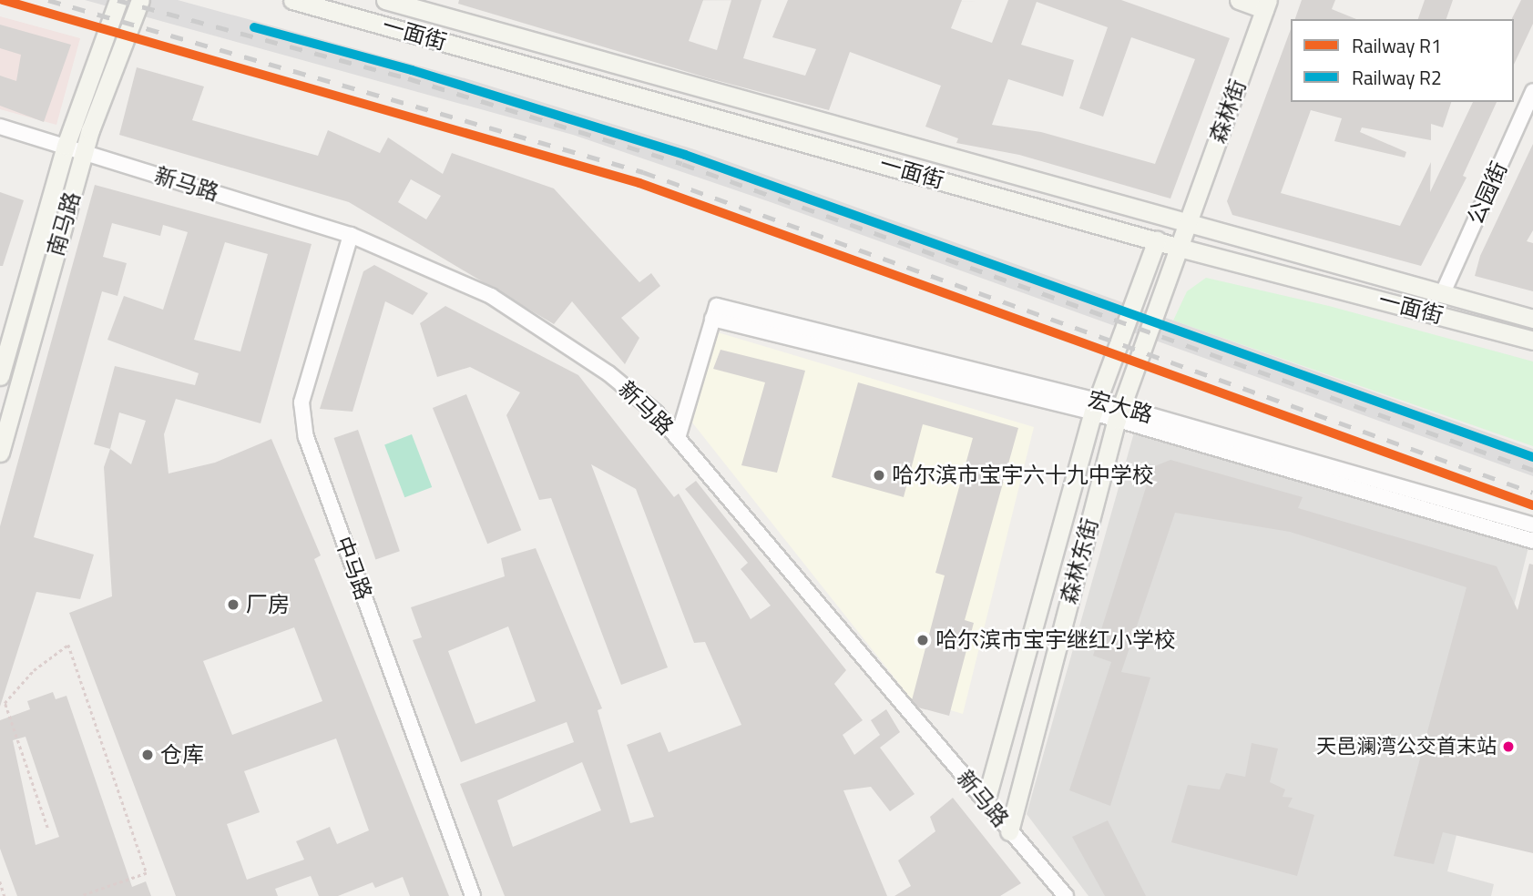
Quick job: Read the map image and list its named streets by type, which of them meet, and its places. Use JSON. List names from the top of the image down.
{
  "streets": {
    "main road": [
      "一面街",
      "森林街",
      "南马路",
      "森林东街"
    ],
    "street": [
      "新马路",
      "公园街",
      "宏大路",
      "中马路"
    ]
  },
  "crossings": [
    ["一面街", "森林街"],
    ["一面街", "公园街"],
    ["一面街", "森林东街"],
    ["森林街", "森林东街"],
    ["新马路", "南马路"],
    ["新马路", "宏大路"],
    ["新马路", "森林东街"],
    ["新马路", "中马路"],
    ["宏大路", "森林东街"]
  ],
  "places": [
    "哈尔滨市宝宇六十九中学校",
    "厂房",
    "哈尔滨市宝宇继红小学校",
    "天邑澜湾公交首末站",
    "仓库"
  ],
  "lines": ["rail line R1", "rail line R2"],
  "legend": ["Railway R1", "Railway R2"]
}
